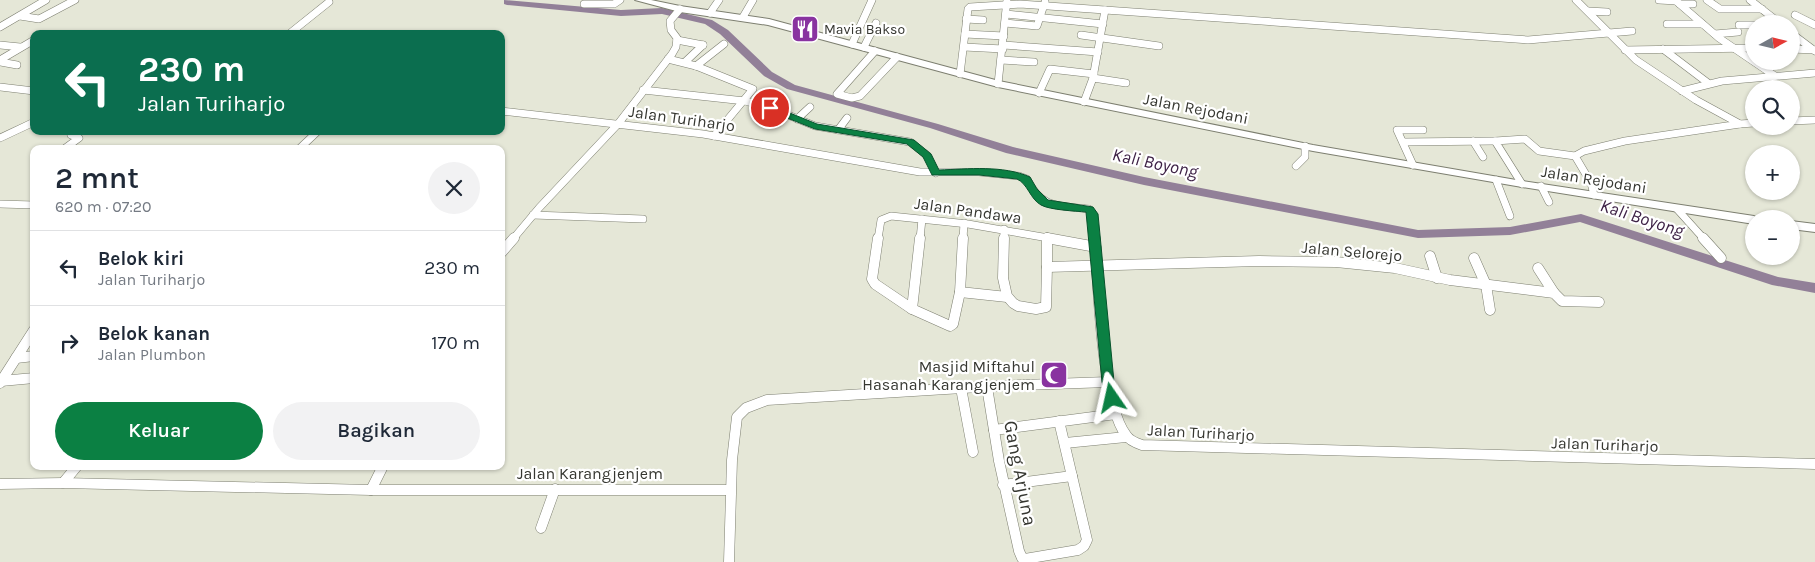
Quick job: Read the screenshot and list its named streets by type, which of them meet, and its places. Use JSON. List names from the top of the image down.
{
  "streets": {
    "main road": ["Jalan Rejodani"],
    "street": [
      "Jalan Turiharjo",
      "Jalan Pandawa",
      "Jalan Selorejo",
      "Jalan Karangjenjem",
      "Gang Arjuna"
    ]
  },
  "crossings": [
    ["Jalan Turiharjo", "Jalan Pandawa"],
    ["Jalan Turiharjo", "Jalan Selorejo"]
  ],
  "water": ["Kali Boyong"],
  "places": {
    "restaurant": ["Mavia Bakso"],
    "mosque": ["Masjid Miftahul Hasanah Karangjenjem"]
  },
  "north": "right",
  "page": {
    "map_buttons": ["+", "−"],
    "turn": ["230 m", "Jalan Turiharjo"],
    "heading": ["2 mnt", "620 m · 07:20"],
    "list": [
      {
        "name": "Belok kiri",
        "note": "Jalan Turiharjo",
        "value": "230 m"
      },
      {
        "name": "Belok kanan",
        "note": "Jalan Plumbon",
        "value": "170 m"
      }
    ],
    "buttons": ["Keluar", "Bagikan"]
  }
}
